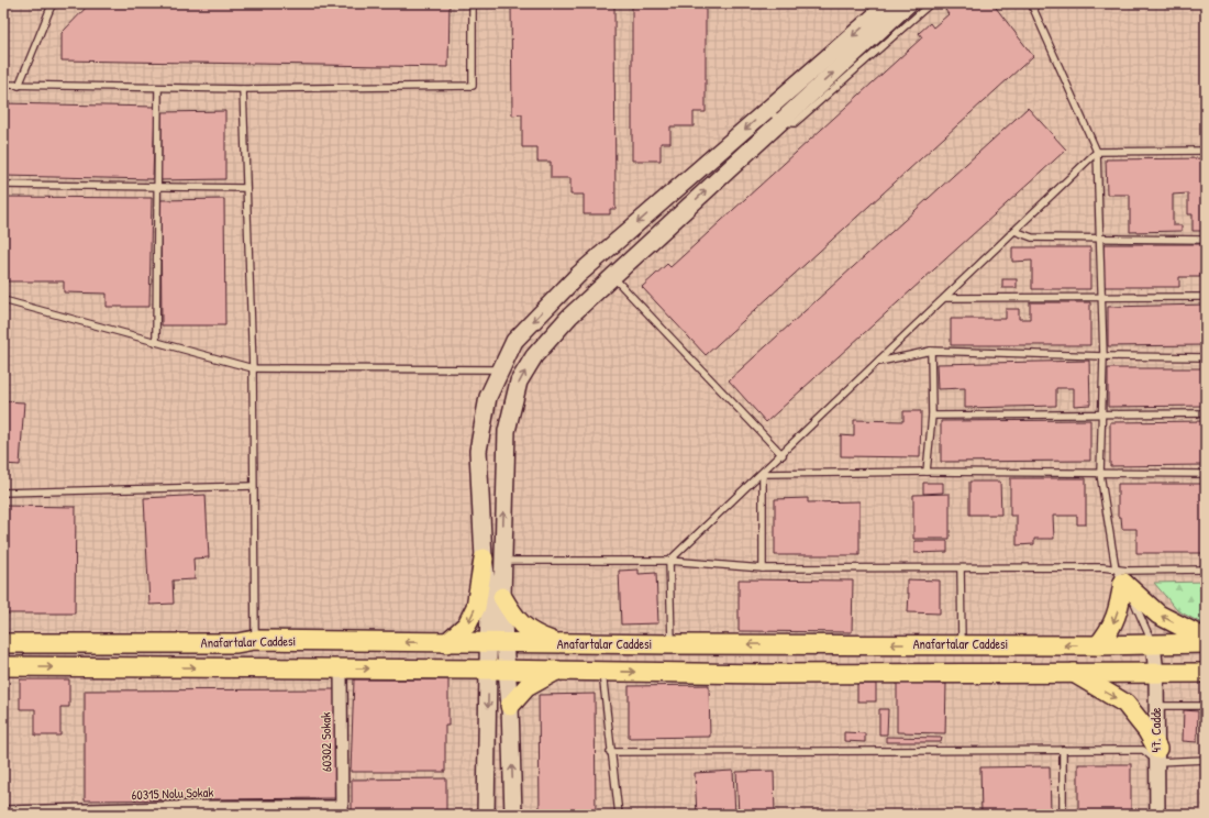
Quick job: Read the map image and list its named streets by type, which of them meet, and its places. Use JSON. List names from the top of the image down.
{
  "streets": {
    "main road": ["Anafartalar Caddesi"],
    "street": ["47. Cadde", "60302 Sokak", "60315 Nolu Sokak"]
  },
  "crossings": [
    ["Anafartalar Caddesi", "47. Cadde"],
    ["Anafartalar Caddesi", "60302 Sokak"],
    ["60302 Sokak", "60315 Nolu Sokak"]
  ]
}
